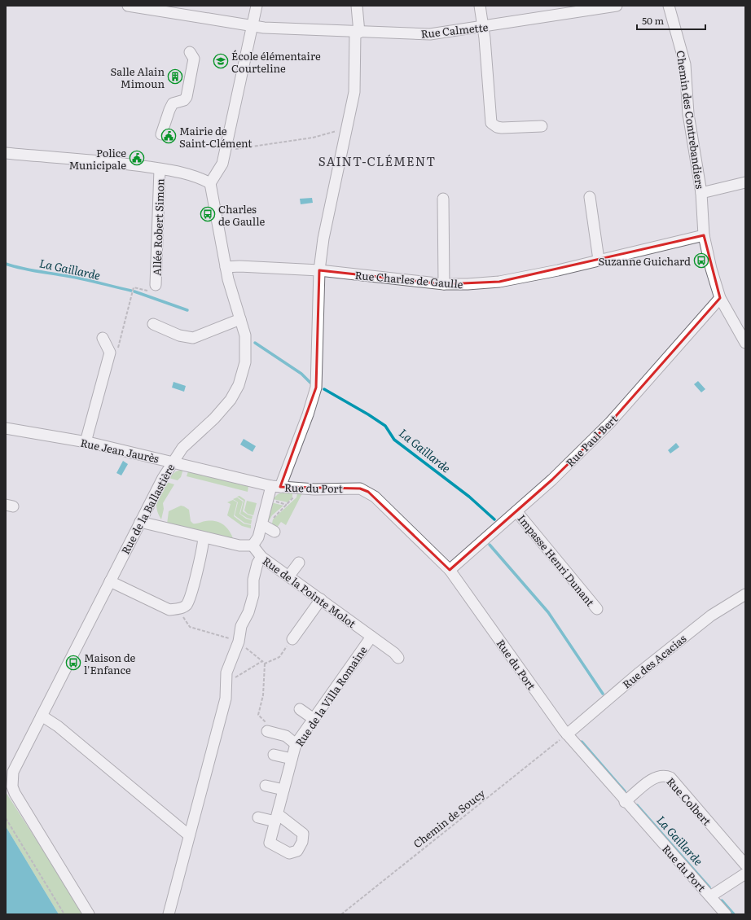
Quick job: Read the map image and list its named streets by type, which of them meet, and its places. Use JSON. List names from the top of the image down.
{
  "streets": {
    "street": [
      "Rue Calmette",
      "Chemin des Contrebandiers",
      "Allée Robert Simon",
      "Rue Charles de Gaulle",
      "Rue Paul Bert",
      "Rue Jean Jaurès",
      "Rue du Port",
      "Rue de la Ballastière",
      "Impasse Henri Dunant",
      "Rue de la Pointe Molot",
      "Rue des Acacias",
      "Rue de la Villa Romaine",
      "Rue Colbert"
    ],
    "path": ["Chemin de Soucy"]
  },
  "crossings": [
    ["Chemin des Contrebandiers", "Rue Charles de Gaulle"],
    ["Chemin des Contrebandiers", "Rue Paul Bert"],
    ["Rue Charles de Gaulle", "Rue de la Ballastière"],
    ["Rue Paul Bert", "Rue du Port"],
    ["Rue Paul Bert", "Impasse Henri Dunant"],
    ["Rue Jean Jaurès", "Rue du Port"],
    ["Rue Jean Jaurès", "Rue de la Ballastière"],
    ["Rue du Port", "Rue des Acacias"],
    ["Rue du Port", "Rue Colbert"],
    ["Rue du Port", "Chemin de Soucy"],
    ["Rue de la Pointe Molot", "Rue de la Villa Romaine"],
    ["Rue des Acacias", "Chemin de Soucy"]
  ],
  "districts": ["SAINT-CLÉMENT"],
  "water": ["La Gaillarde"],
  "places": {
    "school or university": ["École élémentaire Courteline"],
    "building": ["Salle Alain Mimoun"],
    "public building": ["Mairie de Saint-Clément", "Police Municipale"],
    "bus stop": ["Charles de Gaulle", "Suzanne Guichard", "Maison de l'Enfance"]
  },
  "scale_bar": "50 m"
}
